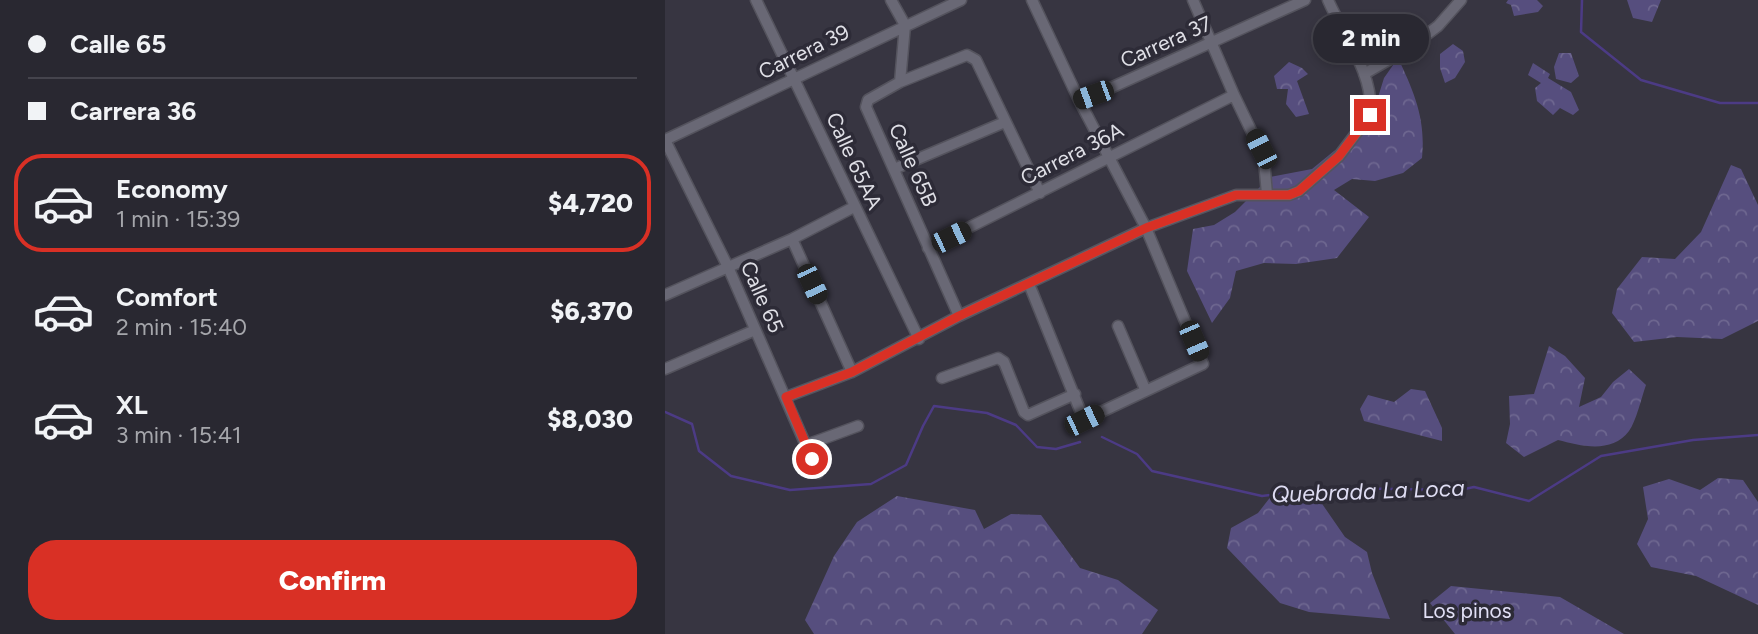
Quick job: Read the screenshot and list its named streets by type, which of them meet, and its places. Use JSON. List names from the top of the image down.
{
  "streets": {
    "street": [
      "Carrera 37",
      "Carrera 39",
      "Carrera 36A",
      "Calle 65AA",
      "Calle 65B",
      "Calle 65"
    ]
  },
  "crossings": [
    ["Carrera 39", "Calle 65AA"],
    ["Carrera 39", "Calle 65"],
    ["Carrera 36A", "Calle 65B"]
  ],
  "water": ["Quebrada La Loca"],
  "parks": ["Los pinos"],
  "page": {
    "banner": ["Calle 65", "Carrera 36"],
    "bubble": "2 min",
    "list": [
      {
        "name": "Economy",
        "note": "1 min · 15:39",
        "value": "$4,720"
      },
      {
        "name": "Comfort",
        "note": "2 min · 15:40",
        "value": "$6,370"
      },
      {
        "name": "XL",
        "note": "3 min · 15:41",
        "value": "$8,030"
      }
    ],
    "buttons": "Confirm"
  }
}
